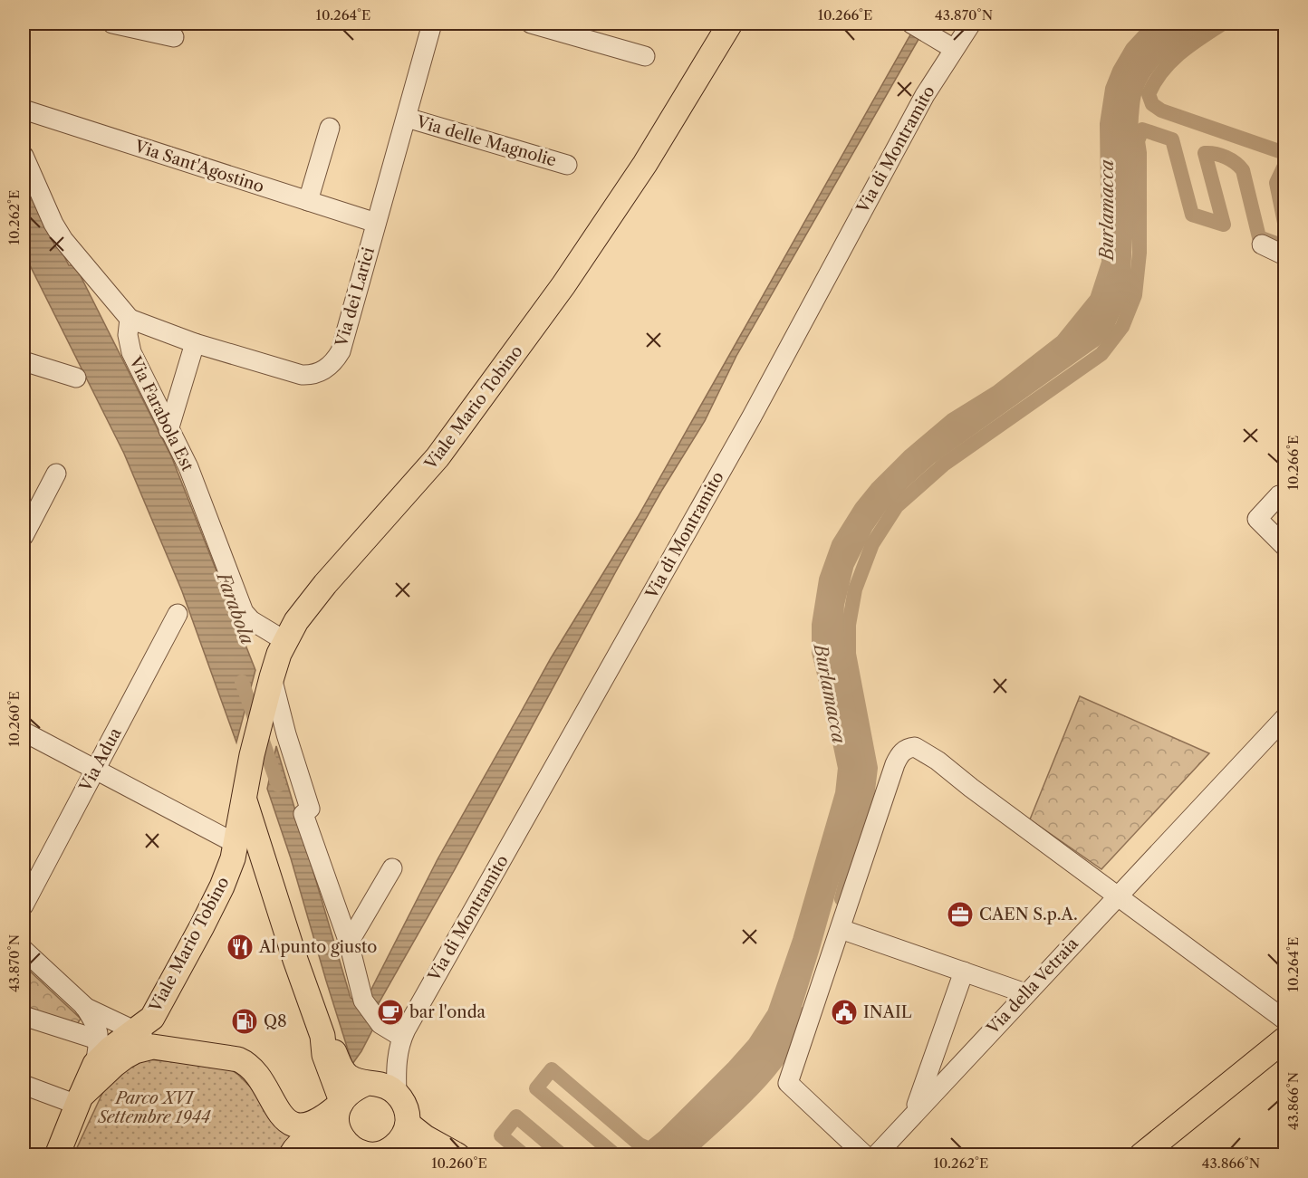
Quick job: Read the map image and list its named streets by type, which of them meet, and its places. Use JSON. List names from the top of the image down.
{
  "streets": {
    "main road": ["Viale Mario Tobino"],
    "street": [
      "Via delle Magnolie",
      "Via di Montramito",
      "Via Sant'Agostino",
      "Via dei Larici",
      "Via Farabola Est",
      "Via Adua",
      "Via della Vetraia"
    ]
  },
  "crossings": [
    ["Via delle Magnolie", "Via dei Larici"],
    ["Via Sant'Agostino", "Via dei Larici"],
    ["Via dei Larici", "Via Farabola Est"],
    ["Viale Mario Tobino", "Via Farabola Est"]
  ],
  "water": ["Burlamacca", "Farabola"],
  "parks": ["Parco XVI Settembre 1944"],
  "places": {
    "office": ["CAEN S.p.A."],
    "restaurant": ["Al punto giusto"],
    "cafe": ["bar l'onda"],
    "public building": ["INAIL"],
    "fuel station": ["Q8"]
  },
  "coordinates": [
    "10.264°E",
    "10.266°E",
    "43.870°N",
    "10.262°E",
    "10.260°E",
    "43.866°N"
  ]
}
